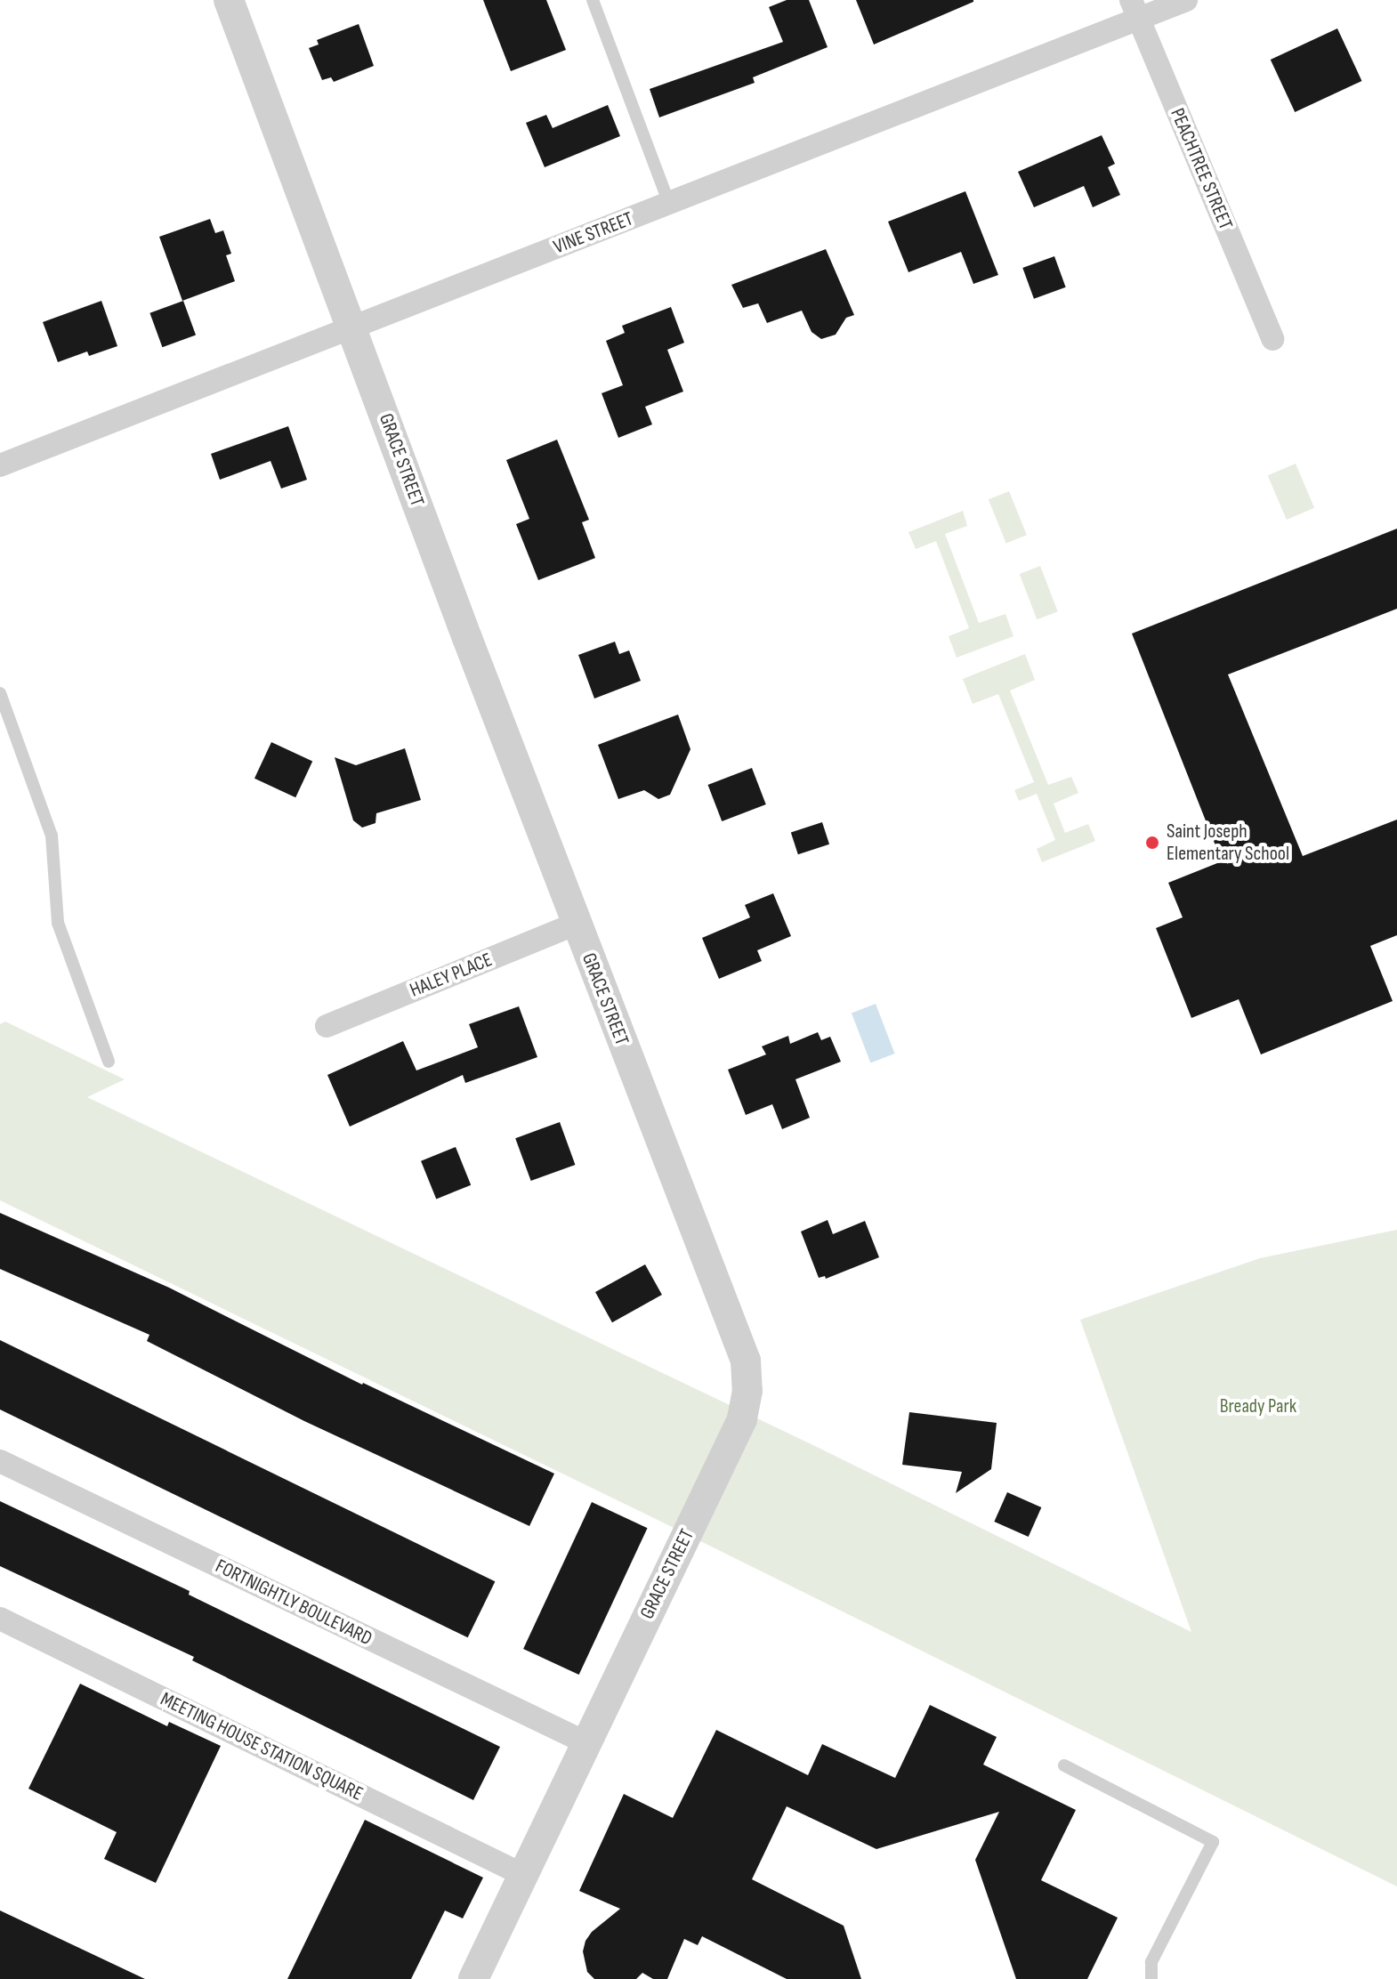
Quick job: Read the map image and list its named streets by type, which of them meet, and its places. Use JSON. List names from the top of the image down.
{
  "streets": {
    "street": [
      "PEACHTREE STREET",
      "VINE STREET",
      "GRACE STREET",
      "HALEY PLACE",
      "FORTNIGHTLY BOULEVARD",
      "MEETING HOUSE STATION SQUARE"
    ]
  },
  "crossings": [
    ["PEACHTREE STREET", "VINE STREET"],
    ["VINE STREET", "GRACE STREET"],
    ["GRACE STREET", "HALEY PLACE"],
    ["GRACE STREET", "FORTNIGHTLY BOULEVARD"],
    ["GRACE STREET", "MEETING HOUSE STATION SQUARE"]
  ],
  "parks": ["Bready Park"],
  "places": ["Saint Joseph Elementary School"]
}
